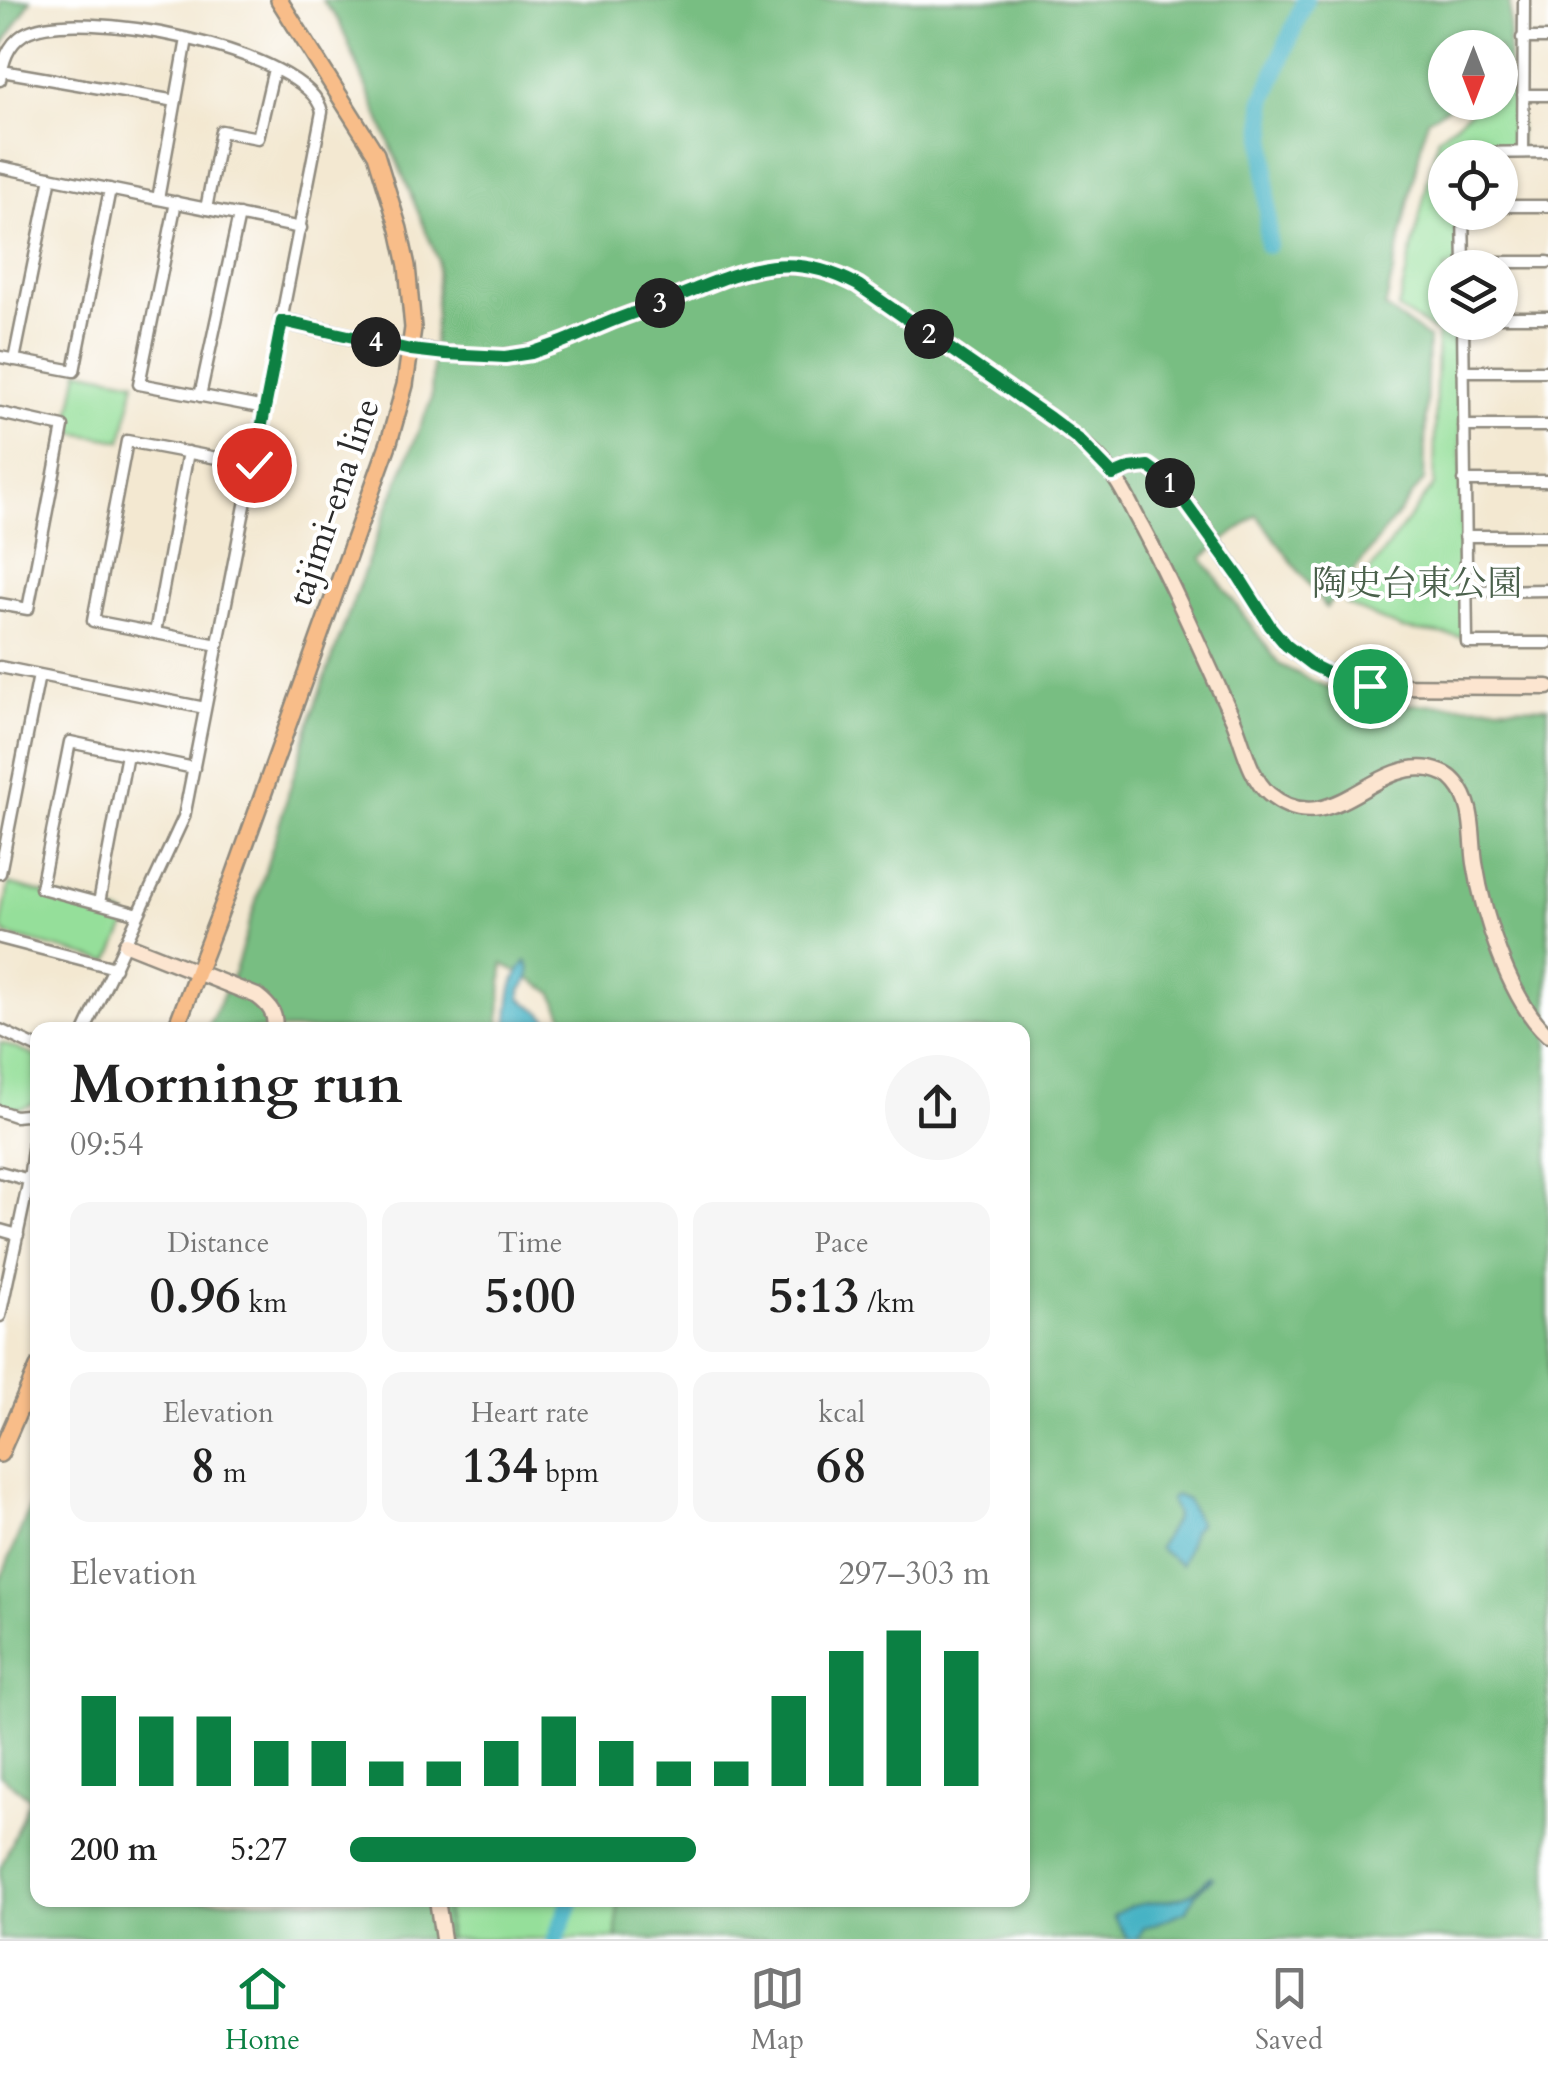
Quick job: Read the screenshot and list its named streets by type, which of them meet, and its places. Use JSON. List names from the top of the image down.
{
  "streets": {
    "main road": ["tajimi-ena line"]
  },
  "parks": ["陶史台東公園"],
  "north": "bottom",
  "page": {
    "pins": [
      "3",
      "2",
      "4",
      "1"
    ],
    "heading": ["Morning run", "09:54"],
    "stats": [
      ["Distance", "0.96 km"],
      ["Time", "5:00"],
      ["Pace", "5:13 /km"],
      ["Elevation", "8 m"],
      ["Heart rate", "134 bpm"],
      ["kcal", "68"]
    ],
    "chart": ["Elevation", "297–303 m"],
    "list": [
      {
        "name": "200 m",
        "note": "5:27"
      }
    ],
    "tabs": ["Home", "Map", "Saved"]
  }
}
